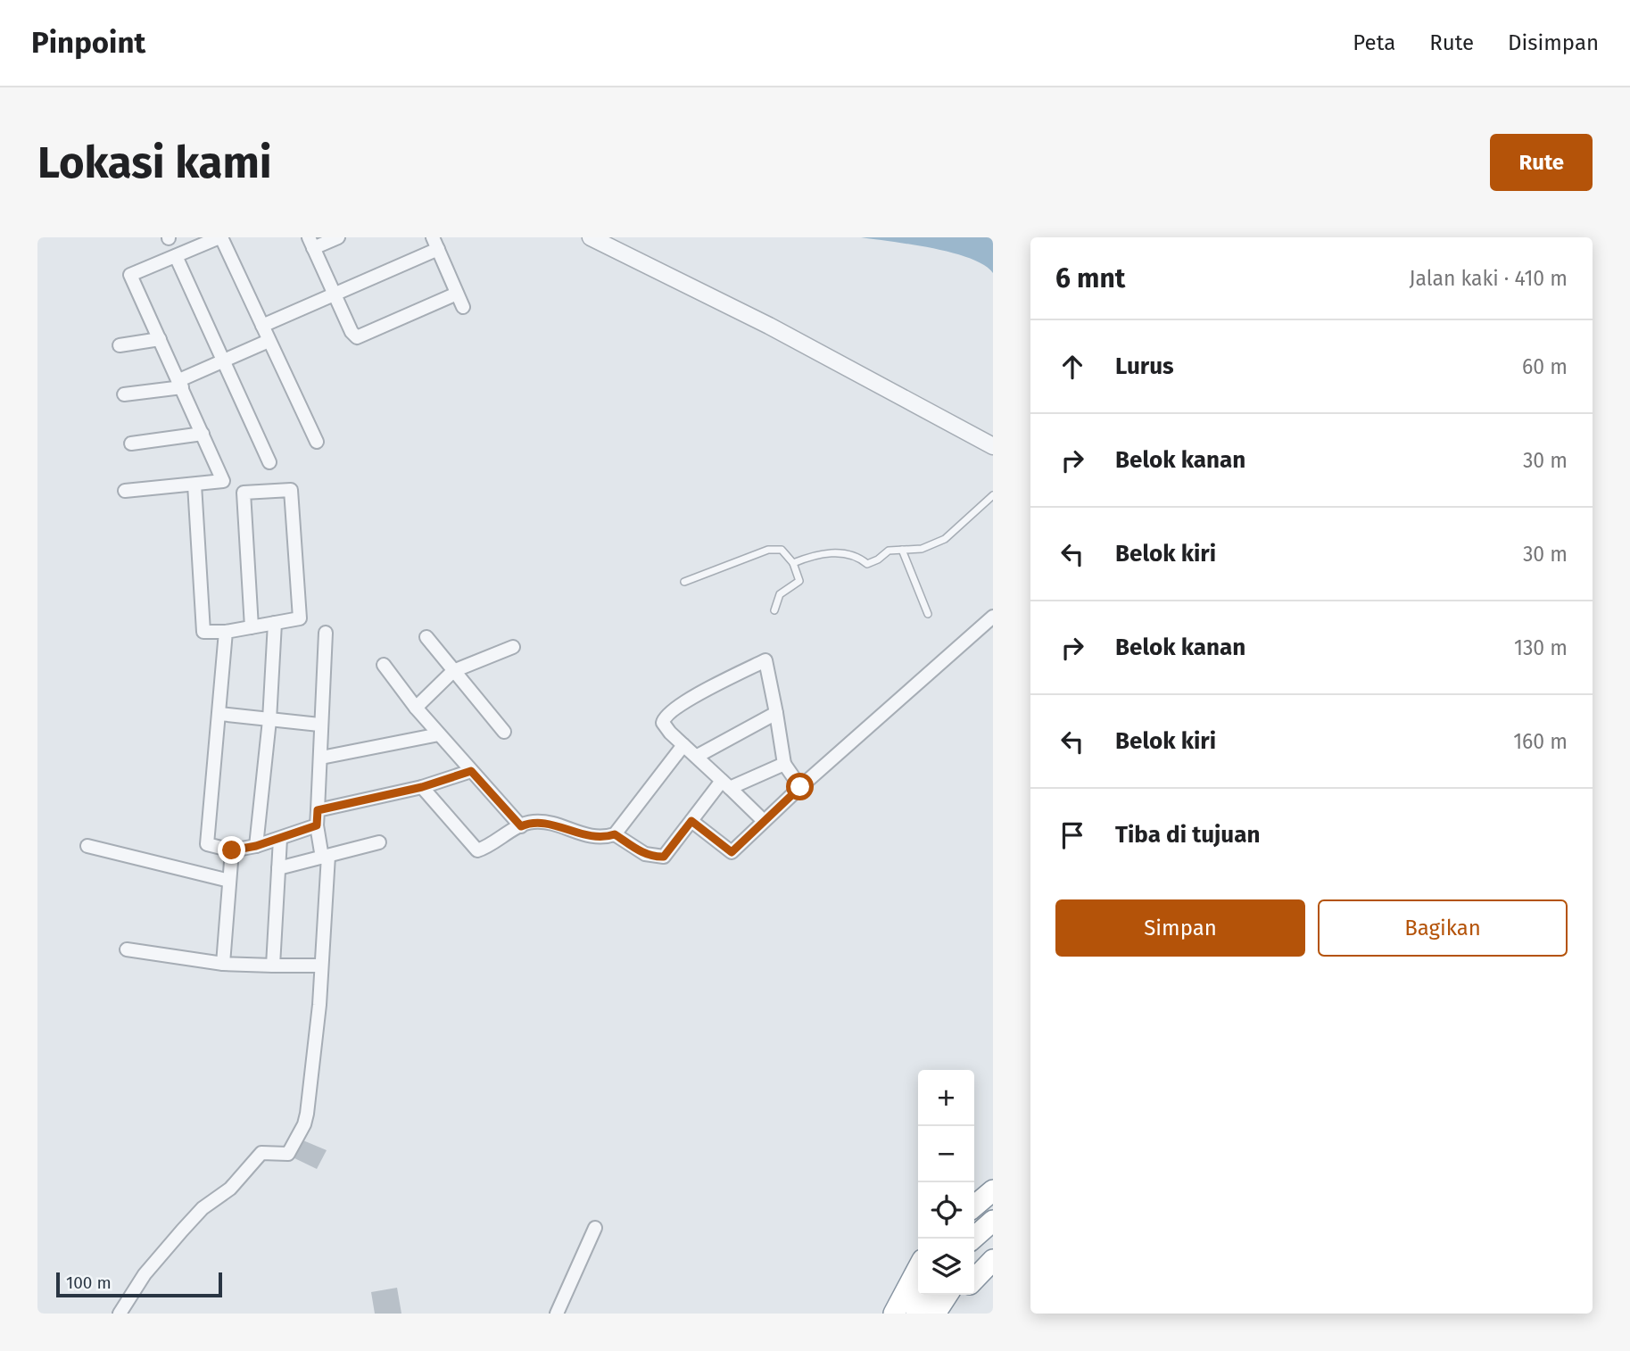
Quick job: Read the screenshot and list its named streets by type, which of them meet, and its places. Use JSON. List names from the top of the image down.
{
  "scale_bar": "100 m",
  "page": {
    "header": "Pinpoint",
    "nav": ["Peta", "Rute", "Disimpan"],
    "buttons": [
      "Rute",
      ["Simpan", "Bagikan"]
    ],
    "title": "Lokasi kami",
    "heading": ["6 mnt", "Jalan kaki · 410 m"],
    "list": [
      ["Lurus", "60 m"],
      ["Belok kanan", "30 m"],
      ["Belok kiri", "30 m"],
      ["Belok kanan", "130 m"],
      ["Belok kiri", "160 m"],
      "Tiba di tujuan"
    ],
    "map_buttons": ["+", "−"],
    "scale": "100 m"
  }
}
